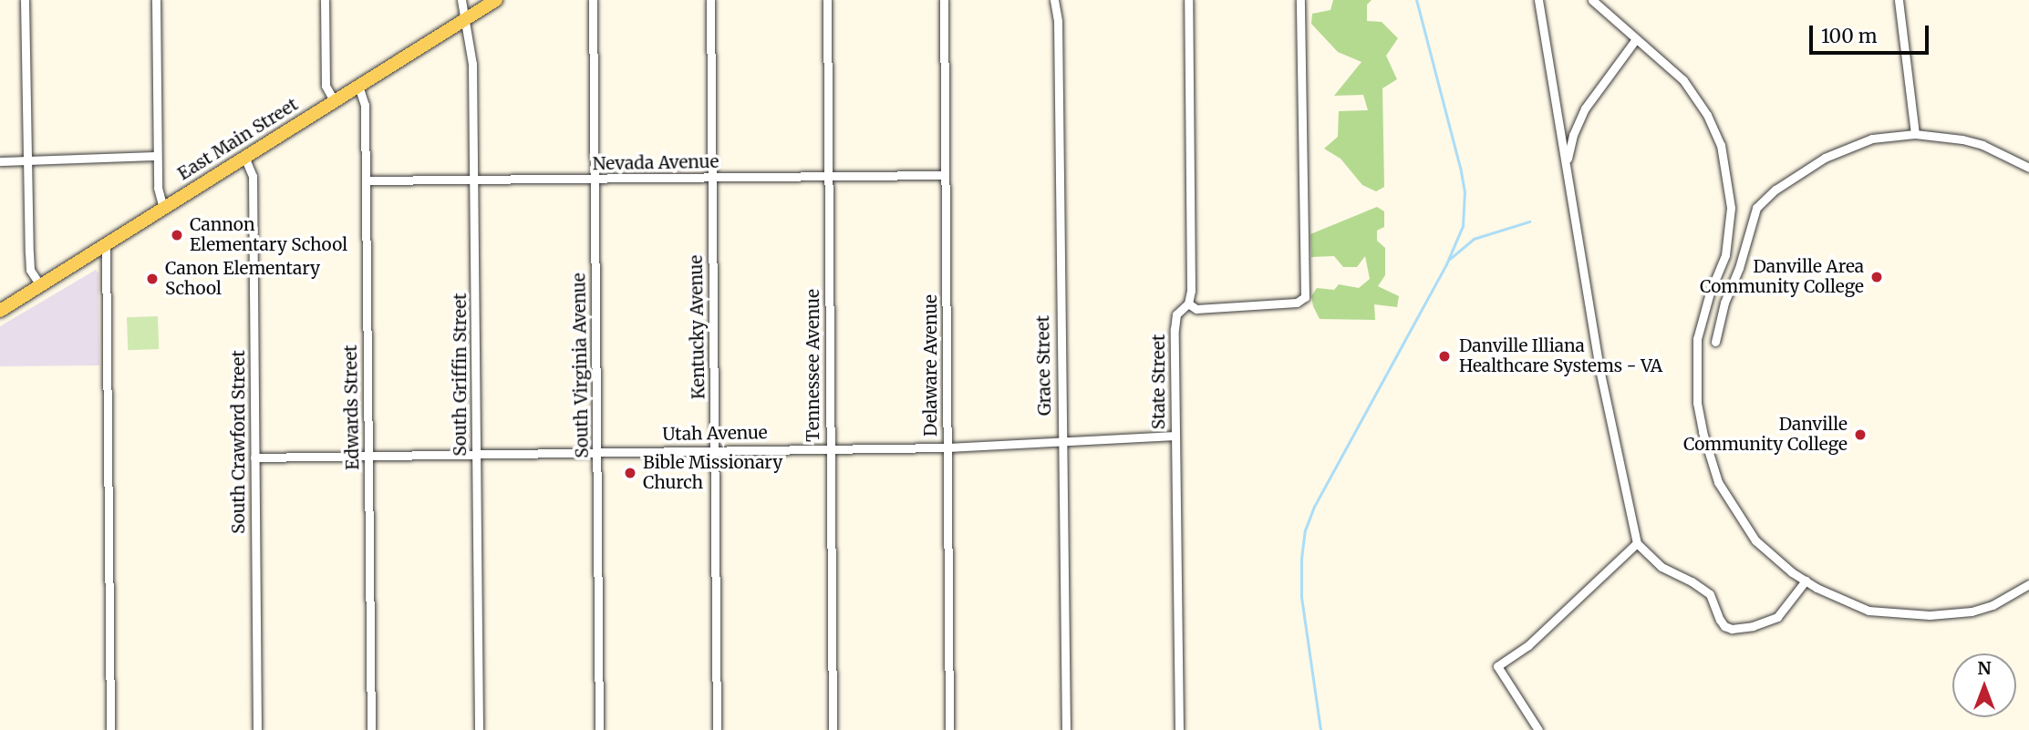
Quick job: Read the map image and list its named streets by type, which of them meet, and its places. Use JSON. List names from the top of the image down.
{
  "streets": {
    "main road": ["East Main Street"],
    "street": [
      "Nevada Avenue",
      "Kentucky Avenue",
      "South Virginia Avenue",
      "Tennessee Avenue",
      "Delaware Avenue",
      "Grace Street",
      "South Griffin Street",
      "State Street",
      "Edwards Street",
      "Utah Avenue",
      "South Crawford Street"
    ]
  },
  "crossings": [
    ["East Main Street", "South Griffin Street"],
    ["East Main Street", "Edwards Street"],
    ["East Main Street", "South Crawford Street"],
    ["Nevada Avenue", "Kentucky Avenue"],
    ["Nevada Avenue", "South Virginia Avenue"],
    ["Nevada Avenue", "Tennessee Avenue"],
    ["Nevada Avenue", "Delaware Avenue"],
    ["Nevada Avenue", "South Griffin Street"],
    ["Nevada Avenue", "Edwards Street"],
    ["Kentucky Avenue", "Utah Avenue"],
    ["South Virginia Avenue", "Utah Avenue"],
    ["Tennessee Avenue", "Utah Avenue"],
    ["Delaware Avenue", "Utah Avenue"],
    ["Grace Street", "Utah Avenue"],
    ["South Griffin Street", "Utah Avenue"],
    ["State Street", "Utah Avenue"],
    ["Edwards Street", "Utah Avenue"],
    ["Utah Avenue", "South Crawford Street"]
  ],
  "places": [
    "Cannon Elementary School",
    "Danville Area Community College",
    "Canon Elementary School",
    "Danville Illiana Healthcare Systems - VA",
    "Danville Community College",
    "Bible Missionary Church"
  ],
  "scale_bar": "100 m",
  "north": "top"
}
